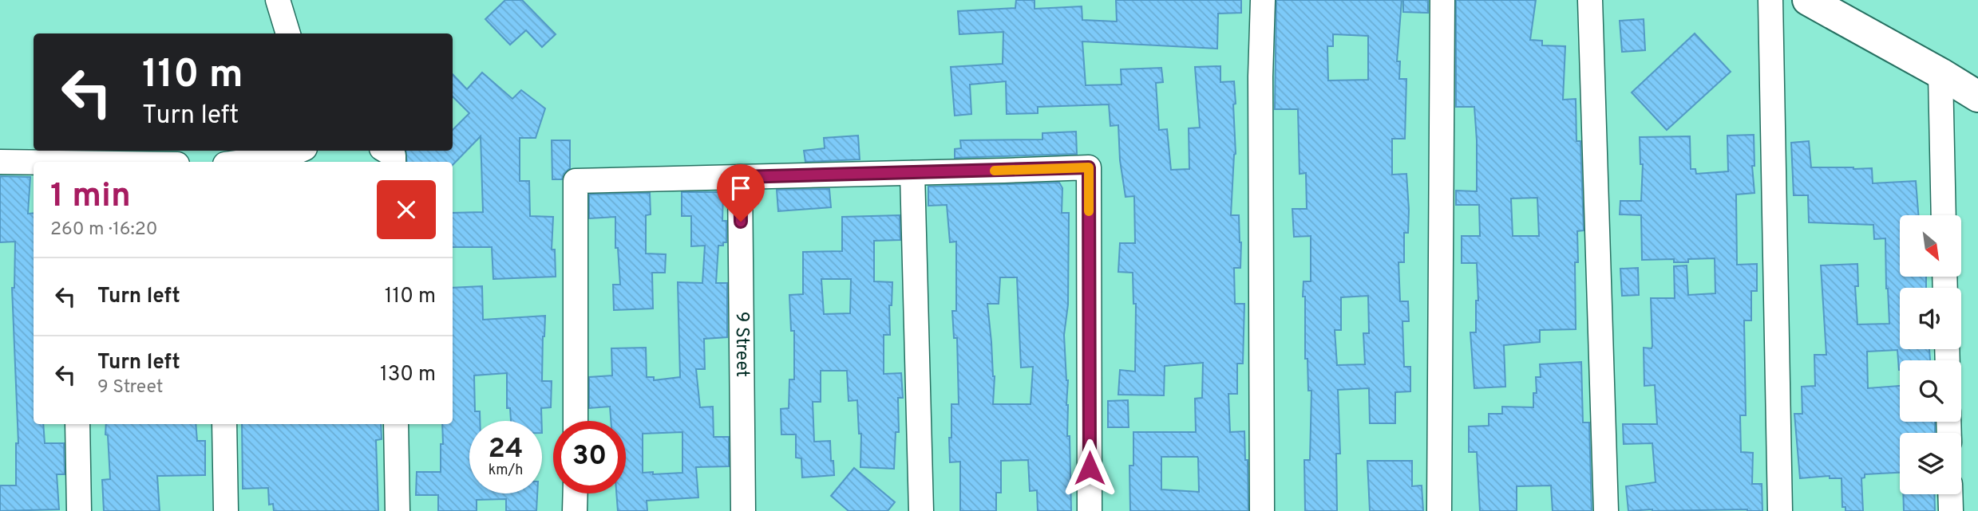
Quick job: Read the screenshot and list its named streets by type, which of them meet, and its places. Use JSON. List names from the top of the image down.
{
  "streets": {
    "street": ["9 Street"]
  },
  "north": "bottom right",
  "page": {
    "turn": ["110 m", "Turn left"],
    "heading": ["1 min", "260 m · 16:20"],
    "list": [
      {
        "name": "Turn left",
        "value": "110 m"
      },
      {
        "name": "Turn left",
        "note": "9 Street",
        "value": "130 m"
      }
    ],
    "speed": "24 km/h",
    "limit": "30"
  }
}
